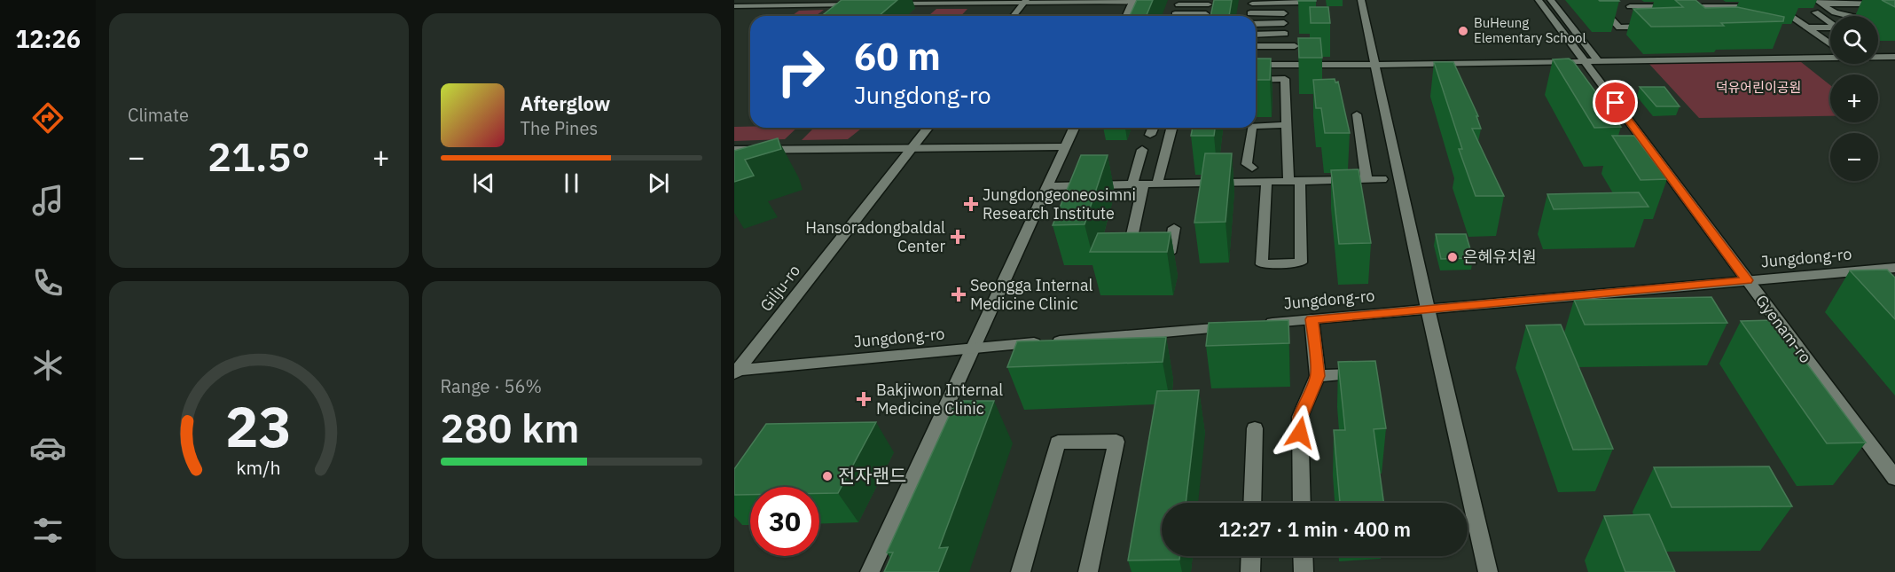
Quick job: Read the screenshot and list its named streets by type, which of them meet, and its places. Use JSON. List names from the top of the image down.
{
  "streets": {
    "street": ["Jungdong-ro", "Gilju-ro", "Gyenam-ro"]
  },
  "crossings": [
    ["Jungdong-ro", "Gilju-ro"],
    ["Jungdong-ro", "Gyenam-ro"]
  ],
  "parks": ["덕유어린이공원"],
  "places": {
    "other": ["BuHeung Elementary School", "은혜유치원", "전자랜드"],
    "health": [
      "Jungdongeoneosimni Research Institute",
      "Hansoradongbaldal Center",
      "Seongga Internal Medicine Clinic",
      "Bakjiwon Internal Medicine Clinic"
    ]
  },
  "page": {
    "tabs": "12:26",
    "tile": [
      "Climate",
      ["Range · 56%", "280 km"]
    ],
    "map_buttons": ["+", "−"],
    "turn": ["60 m", "Jungdong-ro"],
    "song": ["Afterglow", "The Pines"],
    "heat": ["−", "21.5°", "+"],
    "limit": "30",
    "trip": "12:27 · 1 min · 400 m",
    "gauge": ["23", "km/h"]
  }
}
